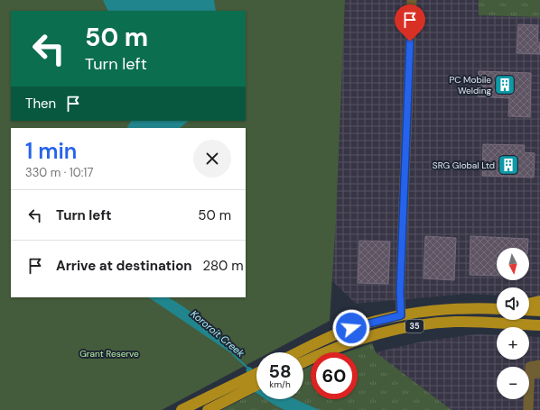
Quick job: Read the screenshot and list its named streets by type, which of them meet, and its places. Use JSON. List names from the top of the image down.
{
  "streets": {
    "main road": ["35"]
  },
  "water": ["Kororoit Creek"],
  "parks": ["Grant Reserve"],
  "places": {
    "building": ["PC Mobile Welding", "SRG Global Ltd"]
  },
  "north": "bottom",
  "page": {
    "turn": ["50 m", "Turn left"],
    "then": "Then",
    "heading": ["1 min", "330 m · 10:17"],
    "list": [
      {
        "name": "Turn left",
        "value": "50 m"
      },
      {
        "name": "Arrive at destination",
        "value": "280 m"
      }
    ],
    "map_buttons": ["+", "−"],
    "speed": "58 km/h",
    "limit": "60"
  }
}
